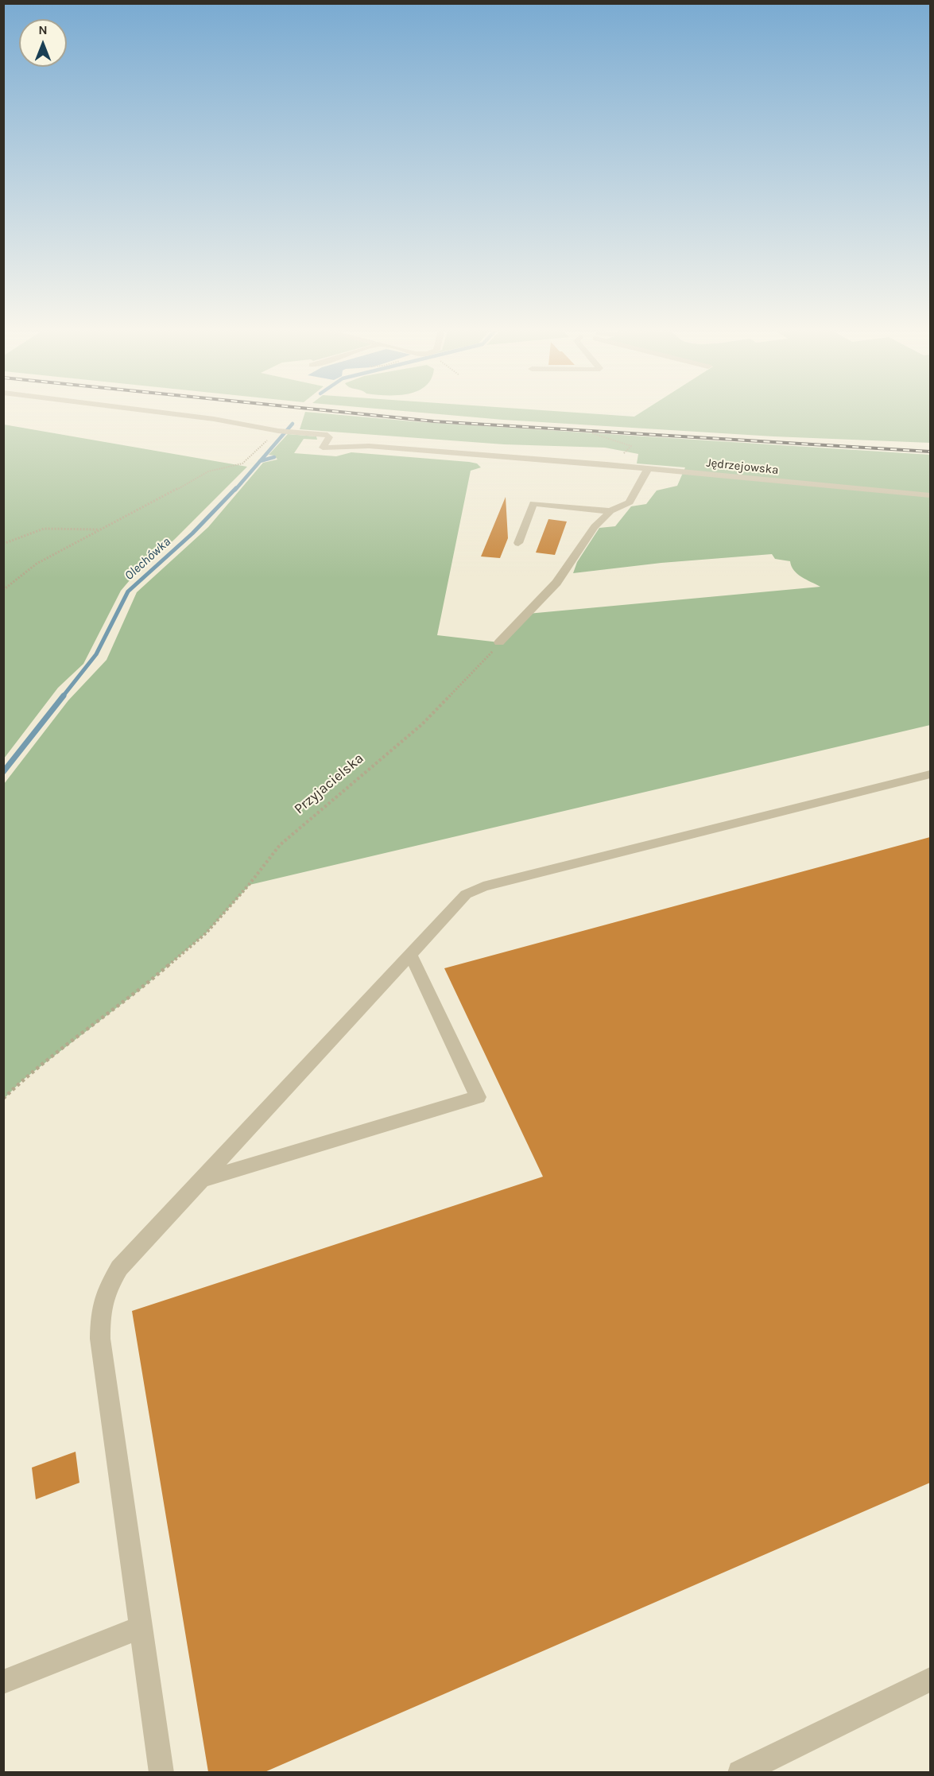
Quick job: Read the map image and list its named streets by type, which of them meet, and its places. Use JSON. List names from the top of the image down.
{
  "streets": {
    "street": ["Jędrzejowska"],
    "path": ["Przyjacielska"]
  },
  "water": ["Olechówka"],
  "north": "top"
}
